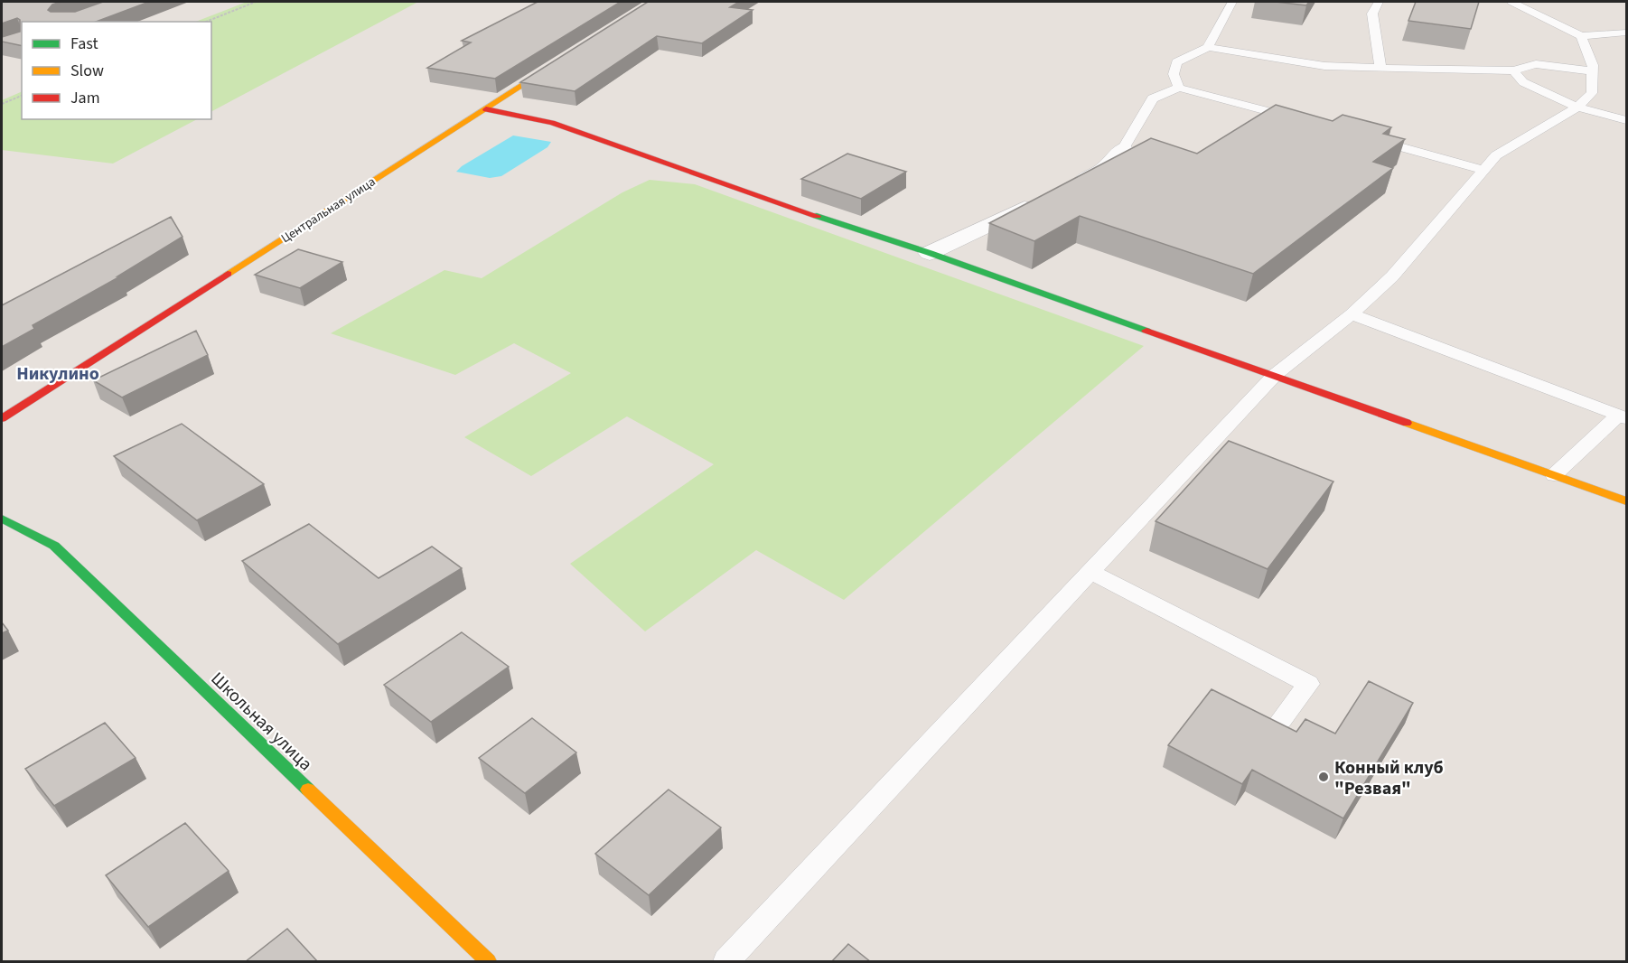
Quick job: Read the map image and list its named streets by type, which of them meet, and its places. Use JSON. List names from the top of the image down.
{
  "streets": {
    "street": ["Центральная улица", "Школьная улица"]
  },
  "districts": ["Никулино"],
  "places": ["Конный клуб \"Резвая\""],
  "legend": ["Fast", "Slow", "Jam"]
}
